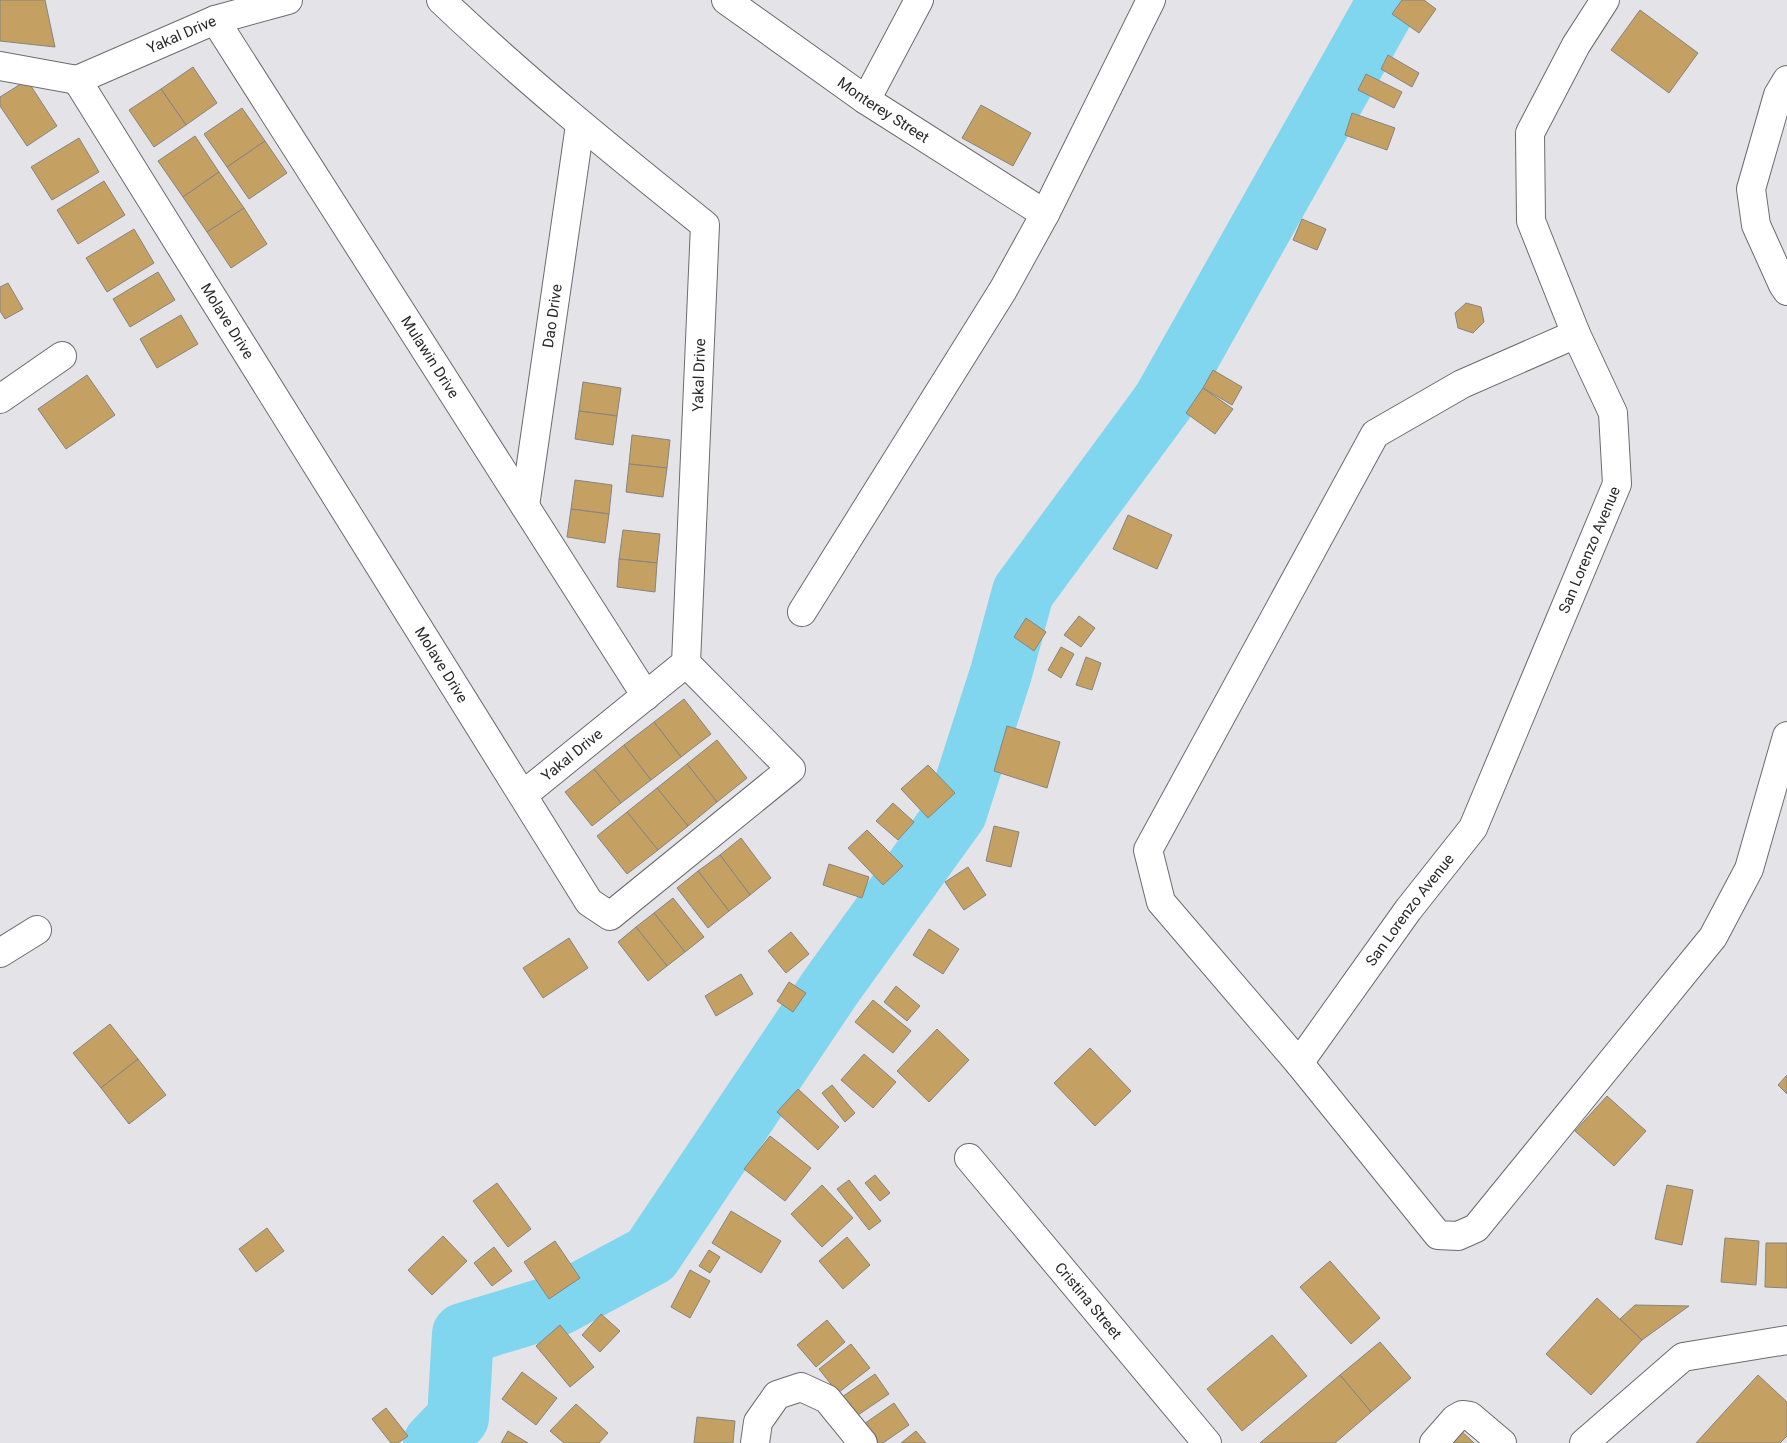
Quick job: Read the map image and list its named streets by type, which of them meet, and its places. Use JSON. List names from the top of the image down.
{
  "streets": {
    "street": [
      "Yakal Drive",
      "Monterey Street",
      "Dao Drive",
      "Molave Drive",
      "Mulawin Drive",
      "San Lorenzo Avenue",
      "Cristina Street"
    ]
  },
  "crossings": [
    ["Yakal Drive", "Dao Drive"],
    ["Yakal Drive", "Molave Drive"],
    ["Yakal Drive", "Mulawin Drive"],
    ["Dao Drive", "Mulawin Drive"]
  ]
}
